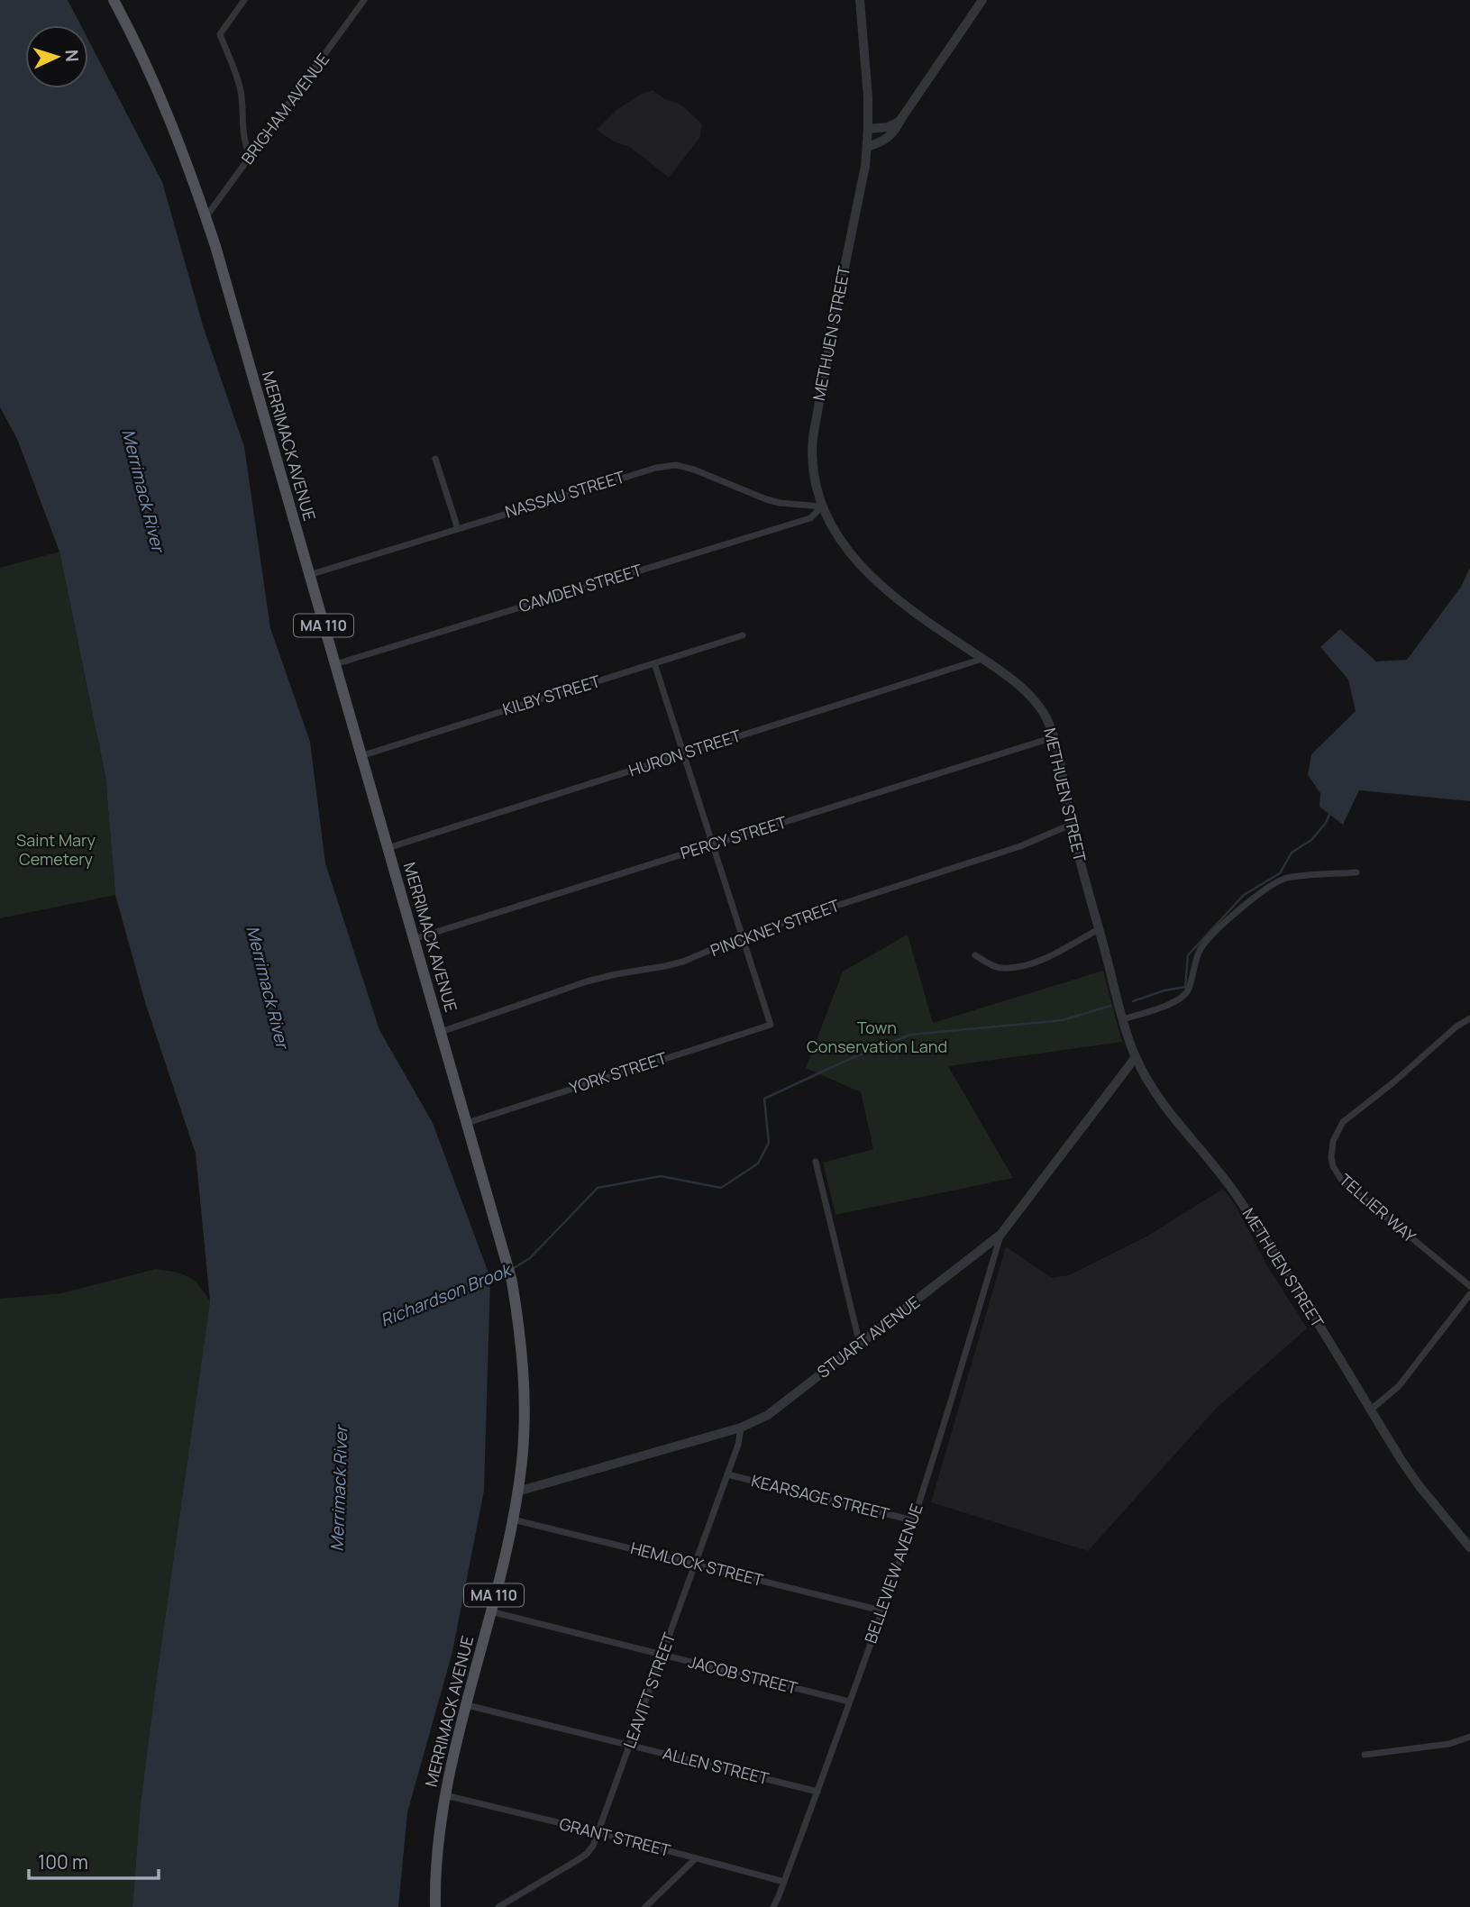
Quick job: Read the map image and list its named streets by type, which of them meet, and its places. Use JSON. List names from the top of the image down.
{
  "streets": {
    "main road": ["MERRIMACK AVENUE", "MA 110"],
    "street": [
      "BRIGHAM AVENUE",
      "METHUEN STREET",
      "NASSAU STREET",
      "CAMDEN STREET",
      "KILBY STREET",
      "HURON STREET",
      "PERCY STREET",
      "PINCKNEY STREET",
      "YORK STREET",
      "TELLIER WAY",
      "STUART AVENUE",
      "KEARSAGE STREET",
      "HEMLOCK STREET",
      "BELLEVIEW AVENUE",
      "JACOB STREET",
      "LEAVITT STREET",
      "ALLEN STREET",
      "GRANT STREET"
    ]
  },
  "crossings": [
    ["BRIGHAM AVENUE", "MERRIMACK AVENUE"],
    ["METHUEN STREET", "NASSAU STREET"],
    ["METHUEN STREET", "CAMDEN STREET"],
    ["METHUEN STREET", "HURON STREET"],
    ["METHUEN STREET", "PERCY STREET"],
    ["METHUEN STREET", "PINCKNEY STREET"],
    ["METHUEN STREET", "STUART AVENUE"],
    ["MERRIMACK AVENUE", "NASSAU STREET"],
    ["MERRIMACK AVENUE", "CAMDEN STREET"],
    ["MERRIMACK AVENUE", "KILBY STREET"],
    ["MERRIMACK AVENUE", "HURON STREET"],
    ["MERRIMACK AVENUE", "PERCY STREET"],
    ["MERRIMACK AVENUE", "PINCKNEY STREET"],
    ["MERRIMACK AVENUE", "YORK STREET"],
    ["MERRIMACK AVENUE", "STUART AVENUE"],
    ["MERRIMACK AVENUE", "HEMLOCK STREET"],
    ["MERRIMACK AVENUE", "JACOB STREET"],
    ["MERRIMACK AVENUE", "ALLEN STREET"],
    ["MERRIMACK AVENUE", "GRANT STREET"],
    ["NASSAU STREET", "CAMDEN STREET"],
    ["PINCKNEY STREET", "YORK STREET"],
    ["STUART AVENUE", "BELLEVIEW AVENUE"],
    ["STUART AVENUE", "LEAVITT STREET"],
    ["KEARSAGE STREET", "BELLEVIEW AVENUE"],
    ["KEARSAGE STREET", "LEAVITT STREET"],
    ["HEMLOCK STREET", "BELLEVIEW AVENUE"],
    ["HEMLOCK STREET", "LEAVITT STREET"],
    ["BELLEVIEW AVENUE", "JACOB STREET"],
    ["BELLEVIEW AVENUE", "ALLEN STREET"],
    ["BELLEVIEW AVENUE", "GRANT STREET"],
    ["JACOB STREET", "LEAVITT STREET"],
    ["LEAVITT STREET", "ALLEN STREET"],
    ["LEAVITT STREET", "GRANT STREET"]
  ],
  "water": ["Merrimack River", "Richardson Brook"],
  "parks": ["Saint Mary Cemetery", "Town Conservation Land"],
  "scale_bar": "100 m",
  "north": "right"
}
